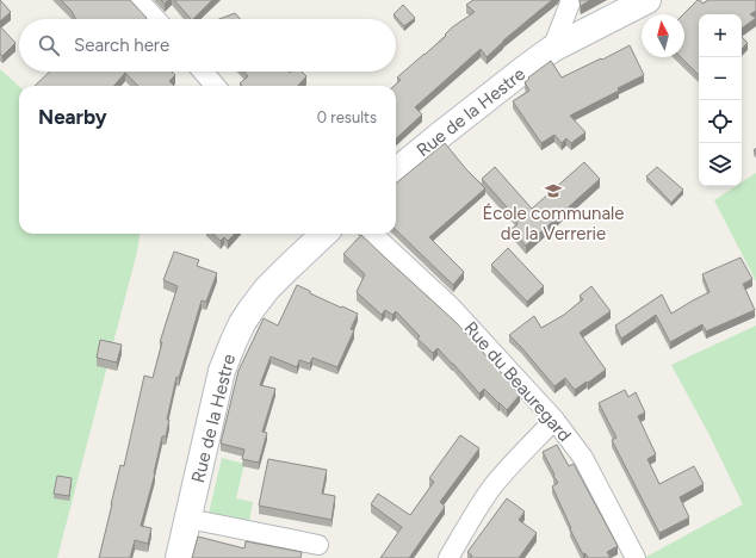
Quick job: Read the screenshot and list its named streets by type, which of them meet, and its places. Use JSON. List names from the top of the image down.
{
  "streets": {
    "street": ["Rue de la Hestre", "Rue du Beauregard"]
  },
  "places": {
    "school or university": ["École communale de la Verrerie"]
  },
  "north": "top",
  "page": {
    "map_buttons": ["+", "−"],
    "search": "Search here",
    "heading": ["Nearby", "0 results"]
  }
}
